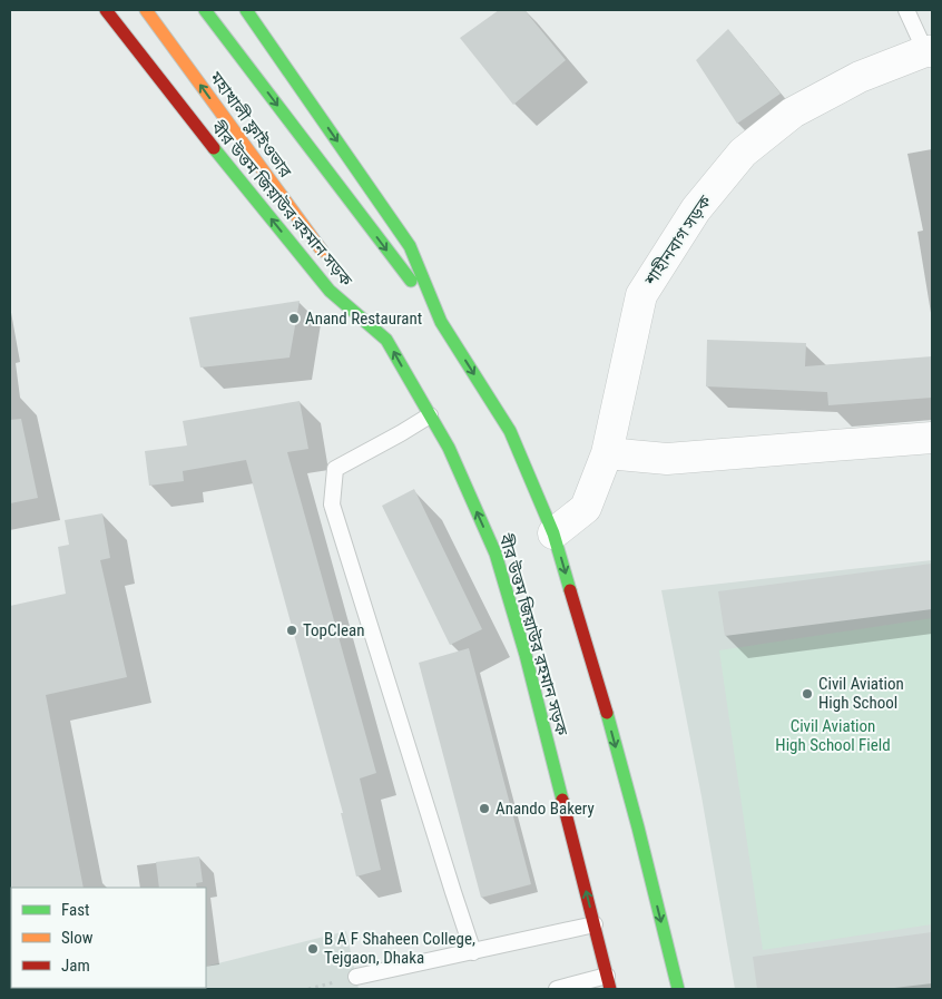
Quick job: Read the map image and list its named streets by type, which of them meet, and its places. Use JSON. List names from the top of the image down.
{
  "streets": {
    "highway": ["মহাখালী ফ্লাইওভার", "বীর উত্তম জিয়াউর রহমান সড়ক"],
    "street": ["শাহীনবাগ সড়ক"]
  },
  "parks": ["Civil Aviation High School Field"],
  "places": [
    "Anand Restaurant",
    "TopClean",
    "Civil Aviation High School",
    "Anando Bakery",
    "B A F Shaheen College, Tejgaon, Dhaka"
  ],
  "legend": ["Fast", "Slow", "Jam"]
}
